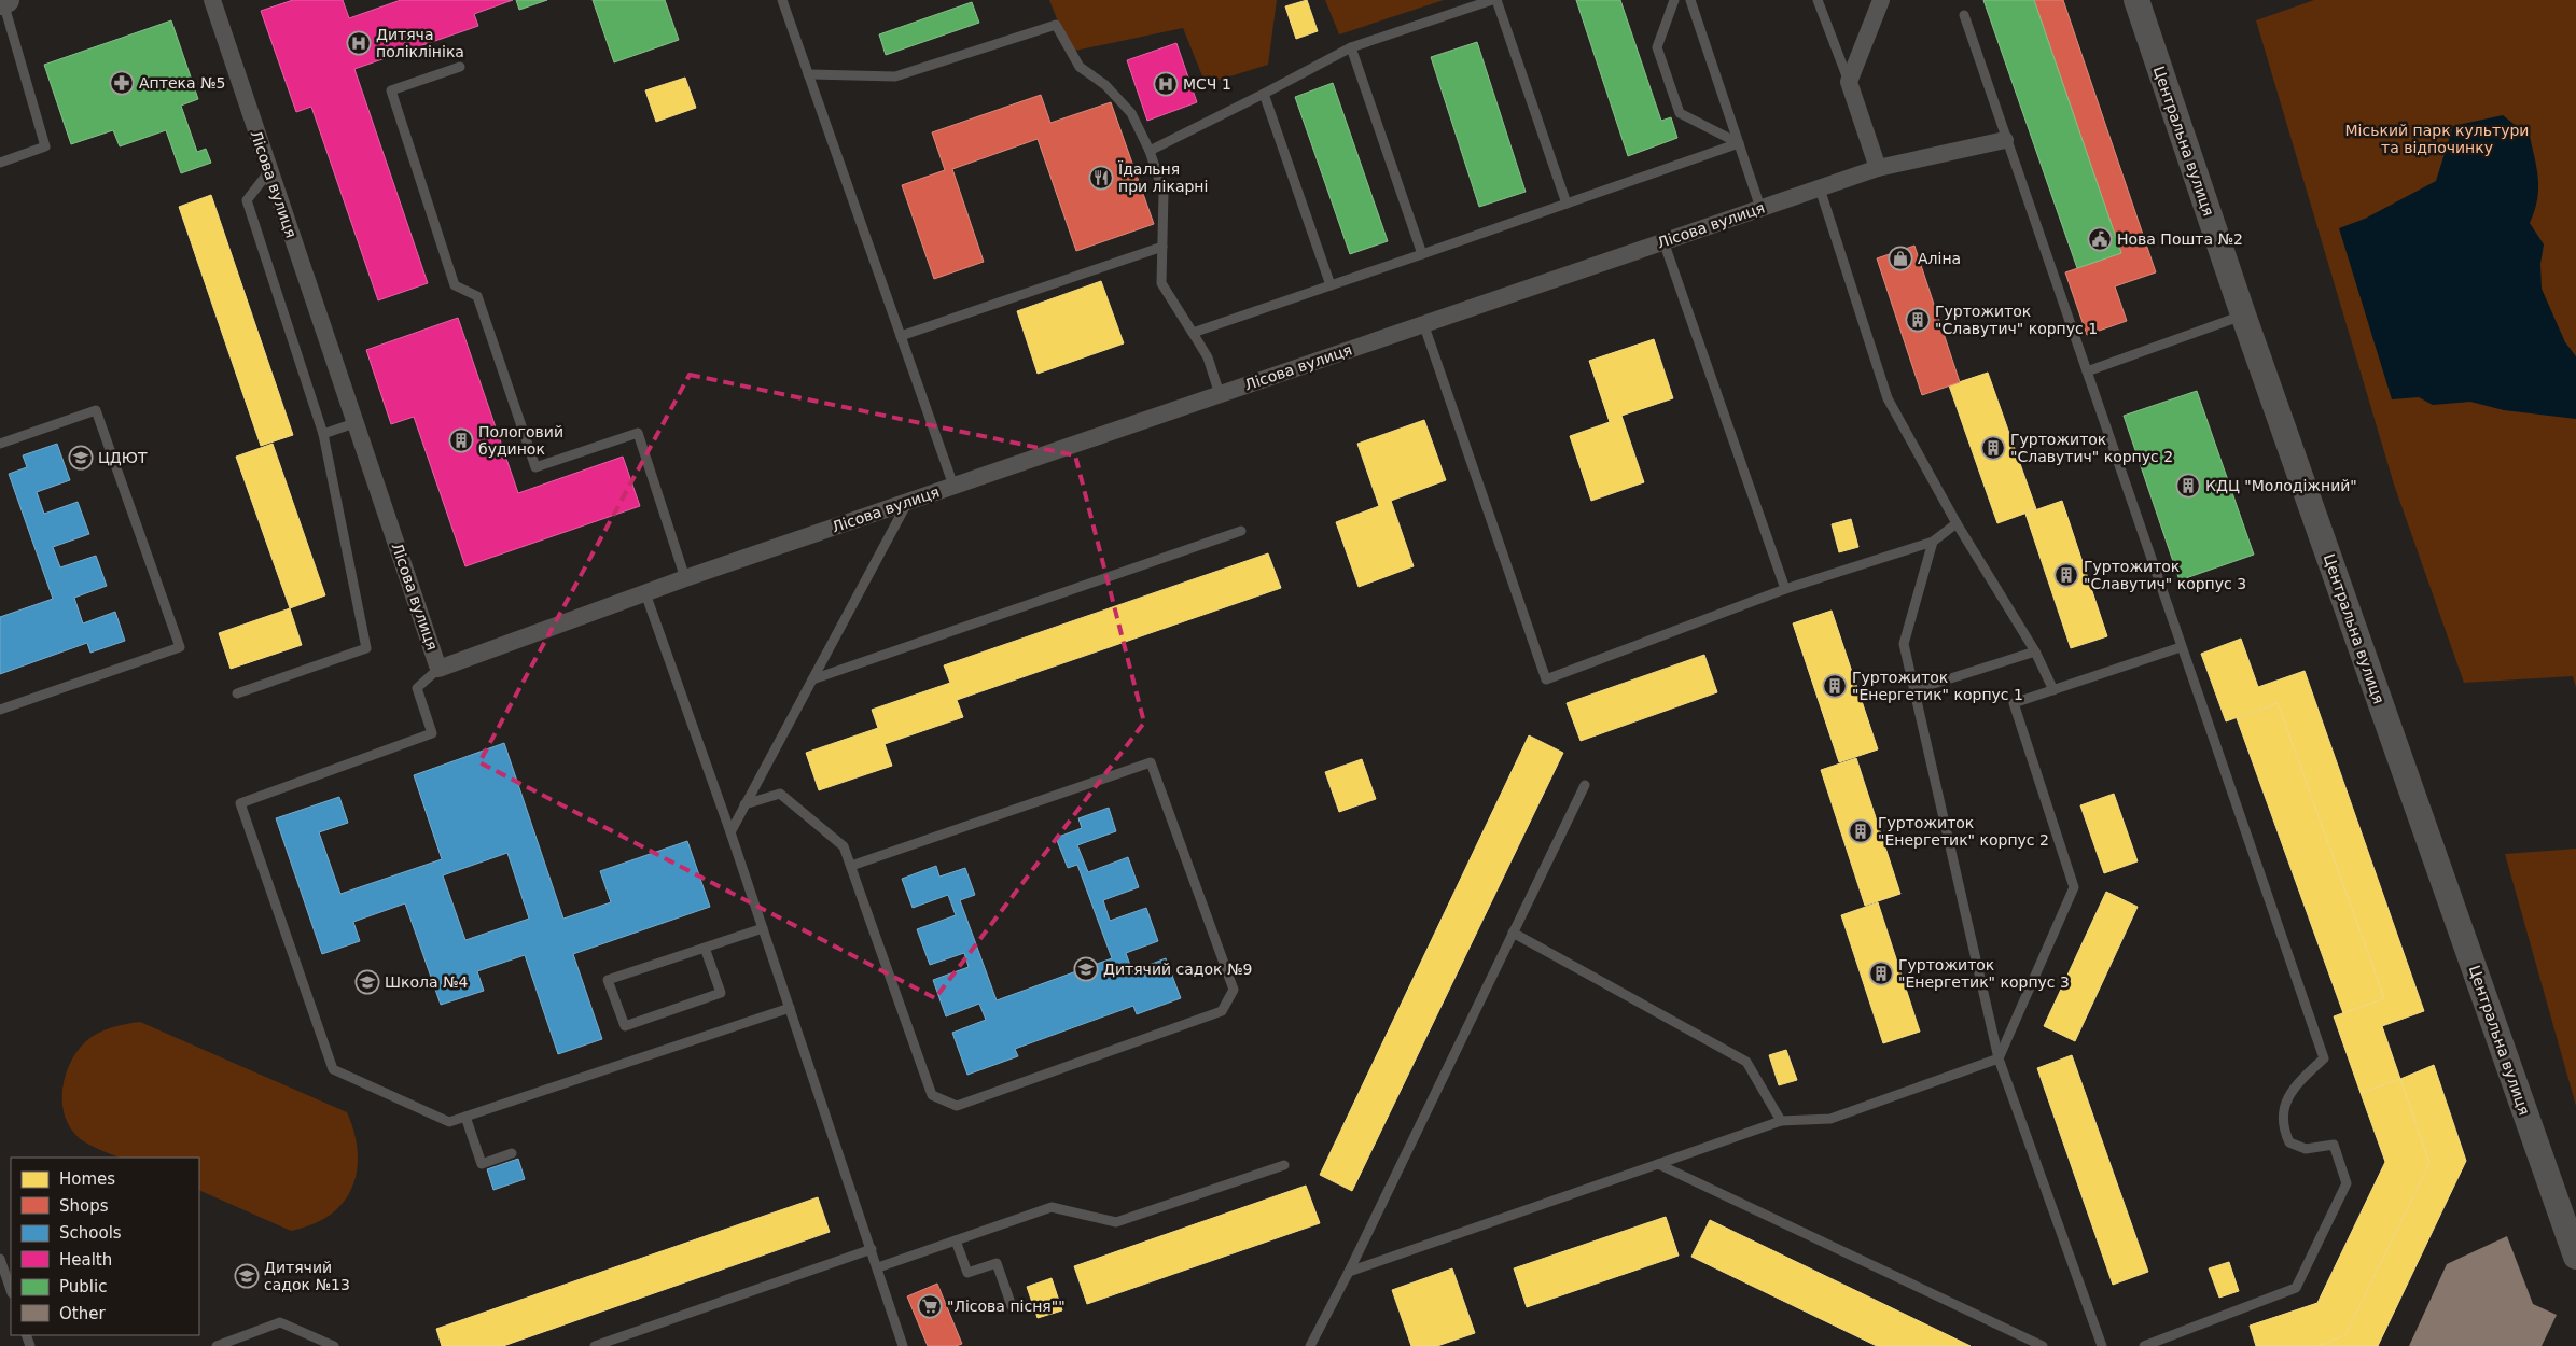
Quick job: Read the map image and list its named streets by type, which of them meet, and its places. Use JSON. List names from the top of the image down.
{
  "streets": {
    "street": ["Центральна вулиця", "Лісова вулиця"]
  },
  "parks": ["Міський парк культури та відпочинку"],
  "places": {
    "hospital": ["Дитяча поліклініка", "МСЧ 1"],
    "pharmacy": ["Аптека №5"],
    "restaurant": ["Їдальня при лікарні"],
    "public building": ["Нова Пошта №2"],
    "shop": ["Аліна"],
    "building": [
      "Гуртожиток \"Славутич\" корпус 1",
      "Пологовий будинок",
      "Гуртожиток \"Славутич\" корпус 2",
      "КДЦ \"Молодіжний\"",
      "Гуртожиток \"Славутич\" корпус 3",
      "Гуртожиток \"Енергетик\" корпус 1",
      "Гуртожиток \"Енергетик\" корпус 2",
      "Гуртожиток \"Енергетик\" корпус 3"
    ],
    "school or university": [
      "ЦДЮТ",
      "Дитячий садок №9",
      "Школа №4",
      "Дитячий садок №13"
    ],
    "supermarket": ["\"Лісова пісня\"\""]
  },
  "legend": [
    "Homes",
    "Shops",
    "Schools",
    "Health",
    "Public",
    "Other"
  ]
}
